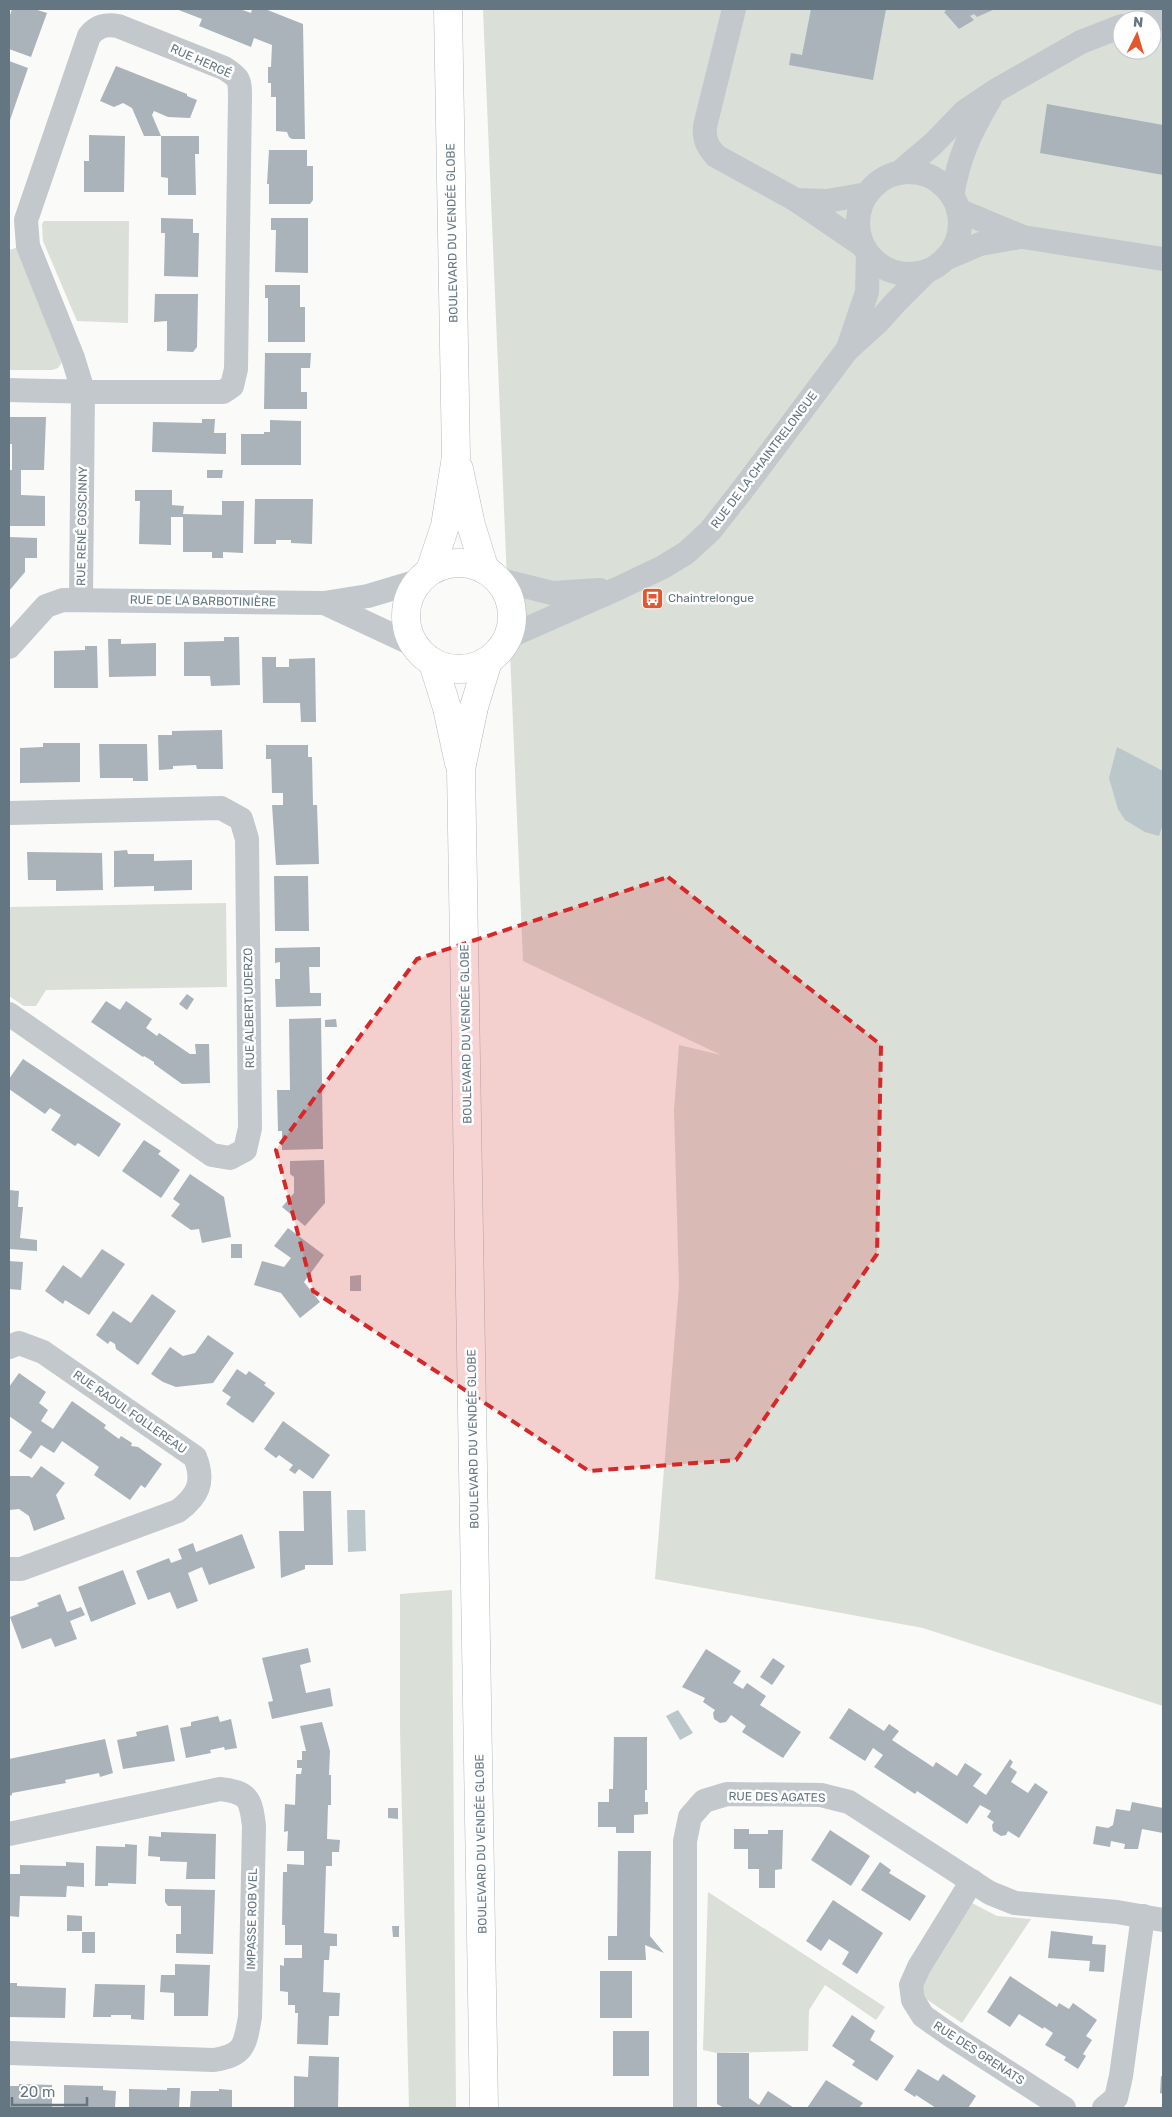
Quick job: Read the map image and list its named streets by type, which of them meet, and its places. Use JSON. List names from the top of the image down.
{
  "streets": {
    "main road": ["BOULEVARD DU VENDÉE GLOBE"],
    "street": [
      "RUE HERGÉ",
      "RUE DE LA CHAINTRELONGUE",
      "RUE RENÉ GOSCINNY",
      "RUE DE LA BARBOTINIÈRE",
      "RUE ALBERT UDERZO",
      "RUE RAOUL FOLLEREAU",
      "RUE DES AGATES",
      "IMPASSE ROB VEL",
      "RUE DES GRENATS"
    ]
  },
  "crossings": [
    ["RUE HERGÉ", "RUE RENÉ GOSCINNY"],
    ["BOULEVARD DU VENDÉE GLOBE", "RUE DE LA CHAINTRELONGUE"],
    ["BOULEVARD DU VENDÉE GLOBE", "RUE DE LA BARBOTINIÈRE"],
    ["RUE DE LA CHAINTRELONGUE", "RUE DE LA BARBOTINIÈRE"],
    ["RUE RENÉ GOSCINNY", "RUE DE LA BARBOTINIÈRE"],
    ["RUE DES AGATES", "RUE DES GRENATS"]
  ],
  "places": {
    "bus stop": ["Chaintrelongue"]
  },
  "scale_bar": "20 m",
  "north": "top"
}
